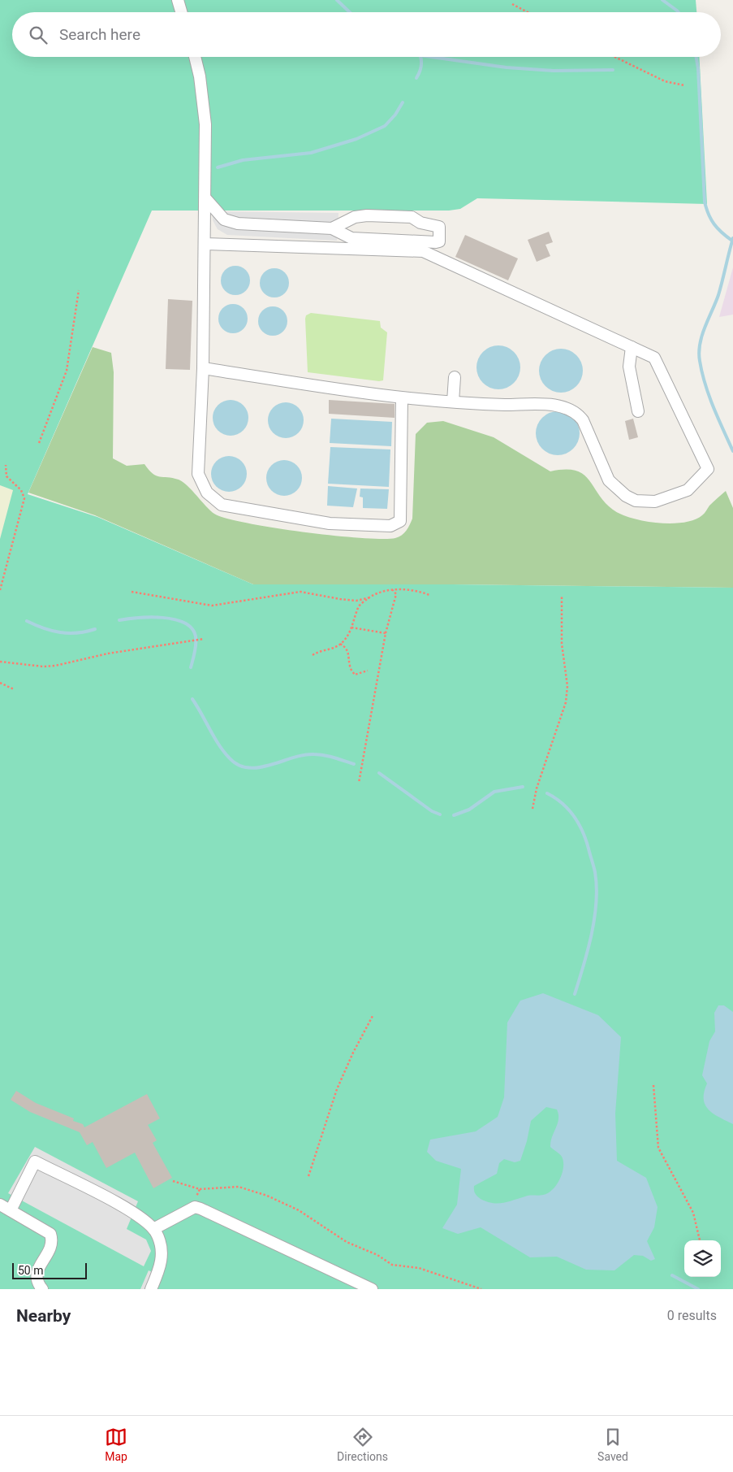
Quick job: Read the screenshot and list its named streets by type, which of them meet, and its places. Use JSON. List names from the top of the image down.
{
  "scale_bar": "50 m",
  "page": {
    "search": "Search here",
    "scale": "50 m",
    "heading": ["Nearby", "0 results"],
    "nav": ["Map", "Directions", "Saved"]
  }
}
